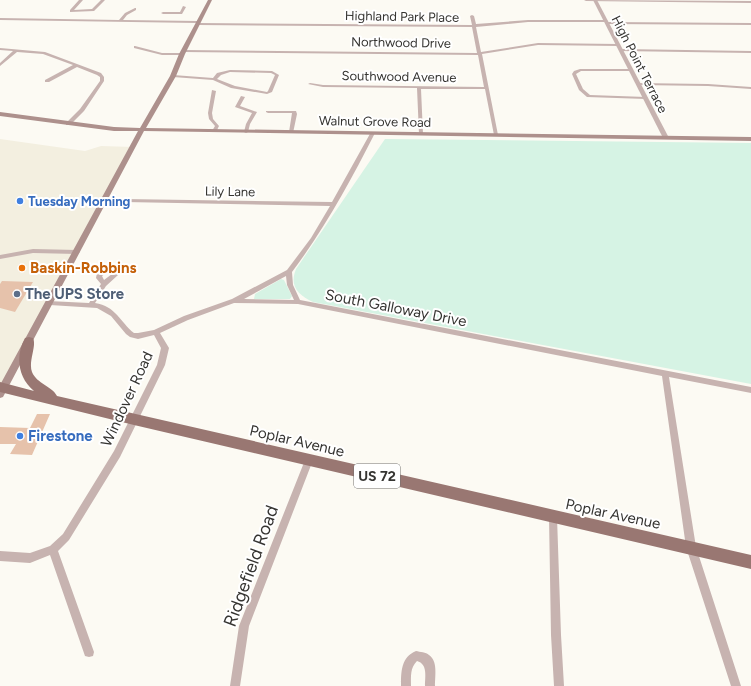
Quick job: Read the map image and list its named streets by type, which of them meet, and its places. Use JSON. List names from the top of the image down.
{
  "streets": {
    "main road": ["Walnut Grove Road", "Poplar Avenue", "US 72"],
    "street": [
      "Highland Park Place",
      "Northwood Drive",
      "High Point Terrace",
      "Southwood Avenue",
      "Lily Lane",
      "South Galloway Drive",
      "Windover Road",
      "Ridgefield Road"
    ]
  },
  "crossings": [
    ["Highland Park Place", "High Point Terrace"],
    ["Northwood Drive", "High Point Terrace"],
    ["High Point Terrace", "Walnut Grove Road"],
    ["South Galloway Drive", "Windover Road"],
    ["Windover Road", "Poplar Avenue"],
    ["Poplar Avenue", "Ridgefield Road"]
  ],
  "places": [
    "Tuesday Morning",
    "Baskin-Robbins",
    "The UPS Store",
    "Firestone"
  ]
}
